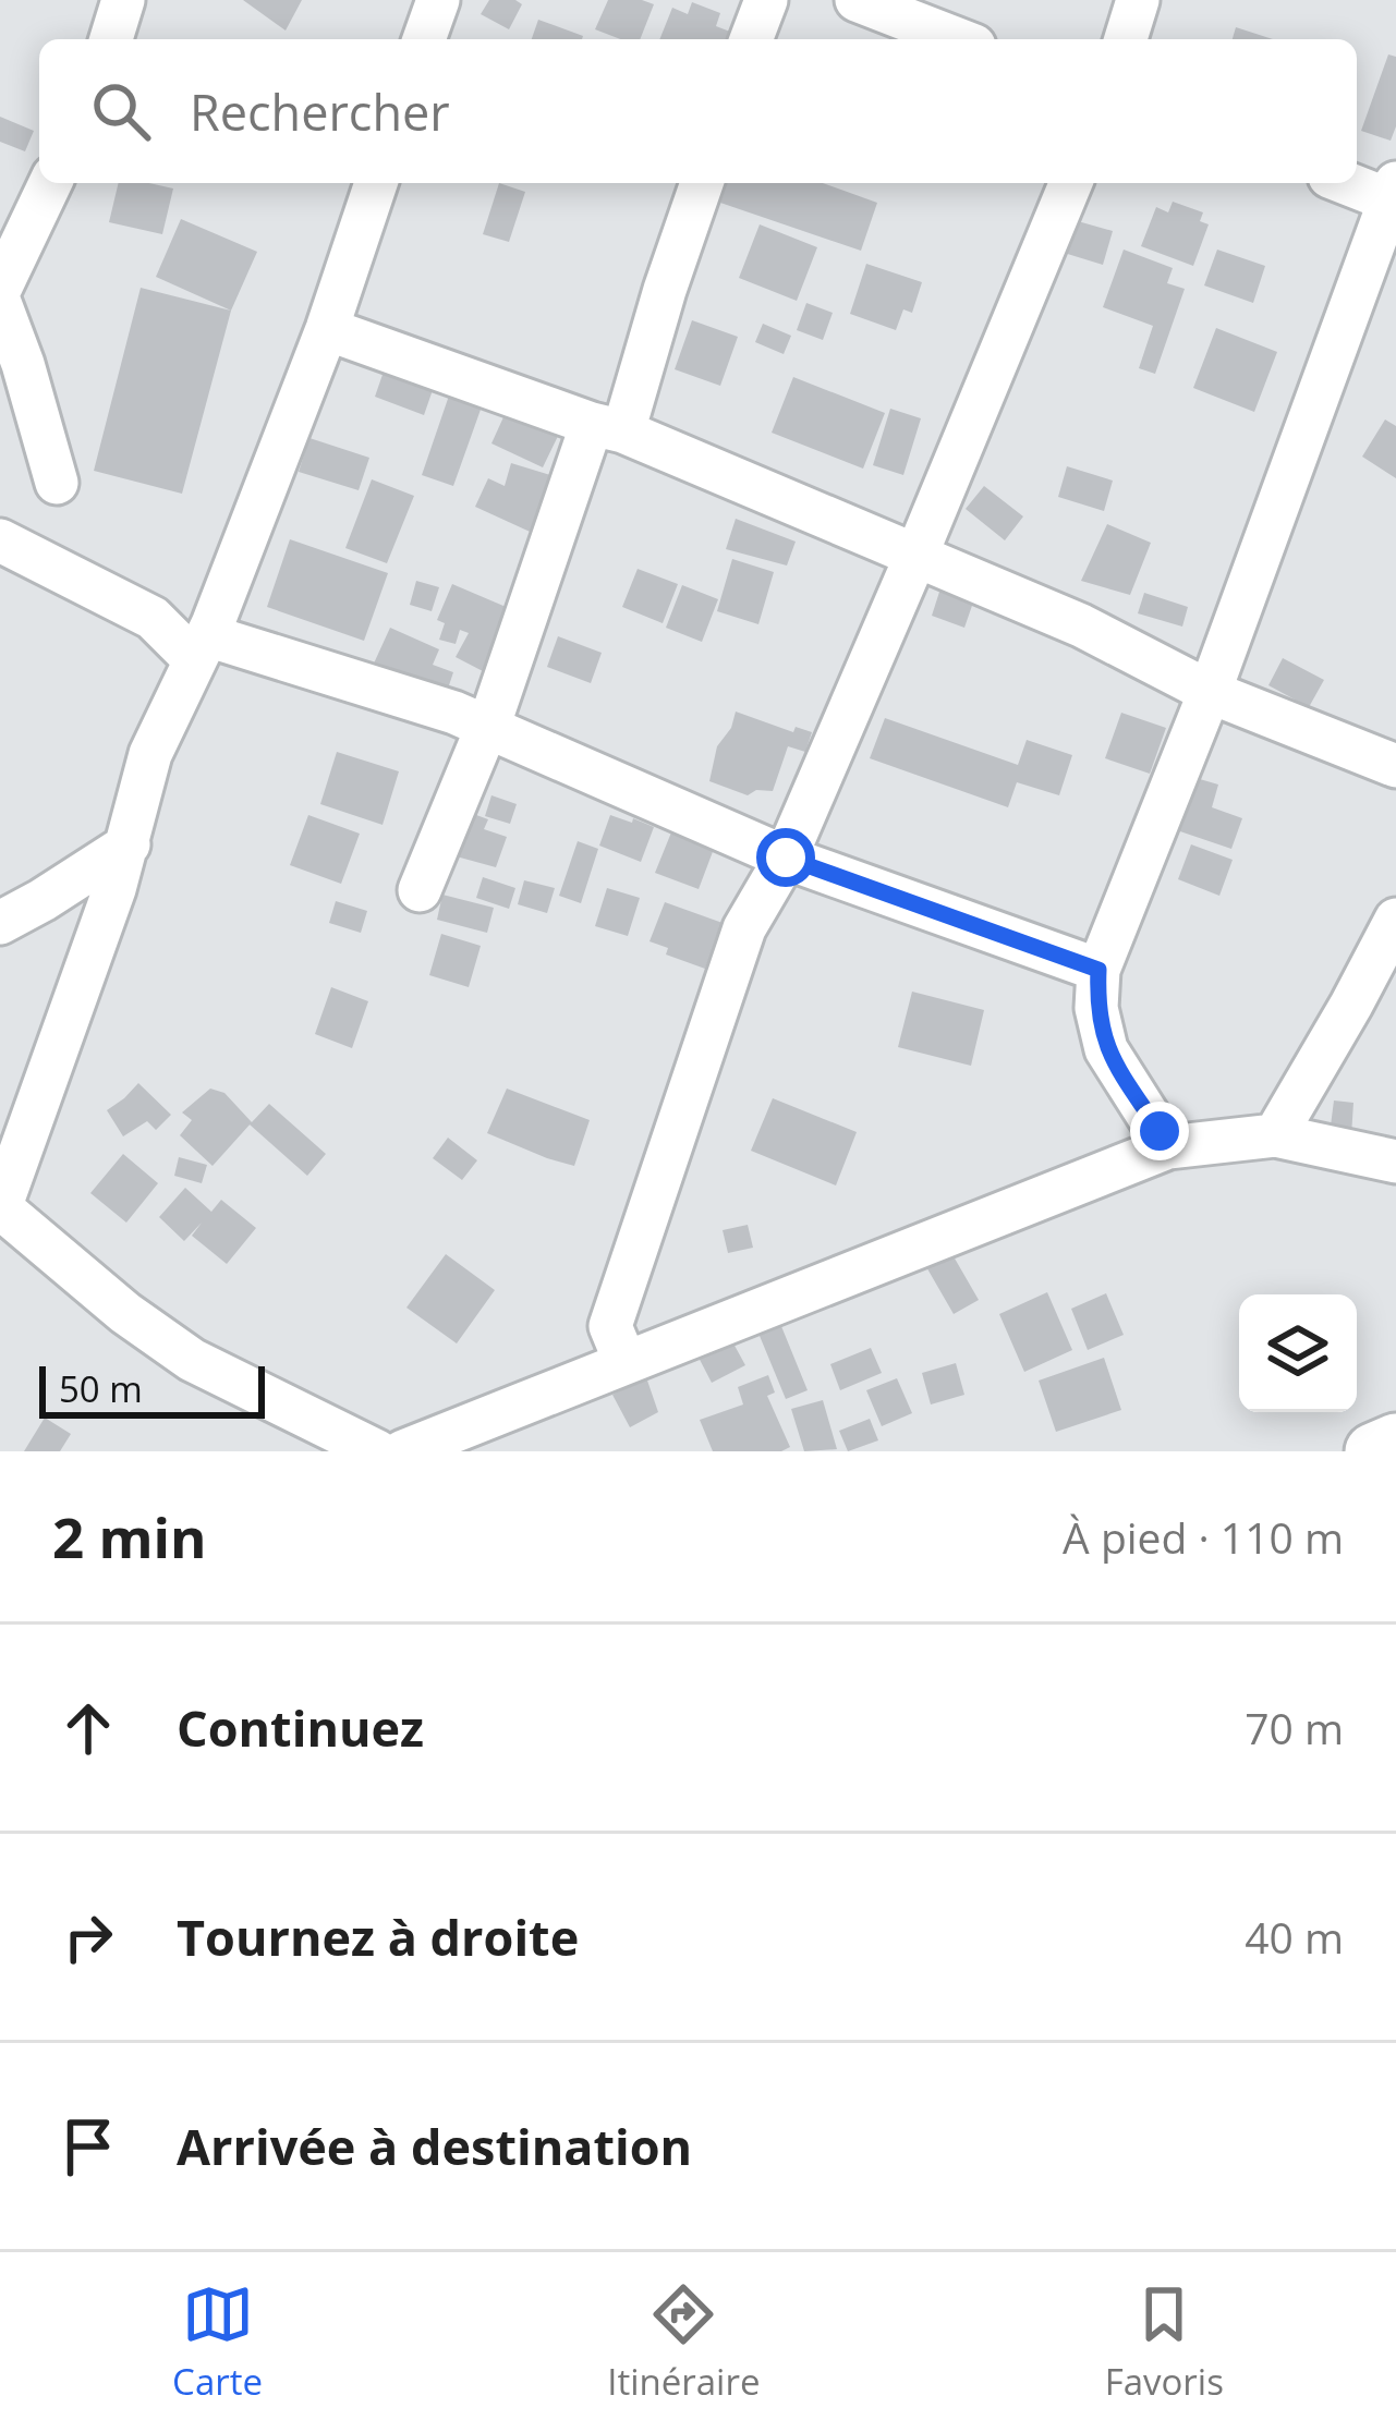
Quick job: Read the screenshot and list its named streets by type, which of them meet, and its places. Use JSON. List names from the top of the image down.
{
  "scale_bar": "50 m",
  "page": {
    "search": "Rechercher",
    "scale": "50 m",
    "heading": ["2 min", "À pied · 110 m"],
    "list": [
      ["Continuez", "70 m"],
      ["Tournez à droite", "40 m"],
      "Arrivée à destination"
    ],
    "nav": ["Carte", "Itinéraire", "Favoris"]
  }
}
